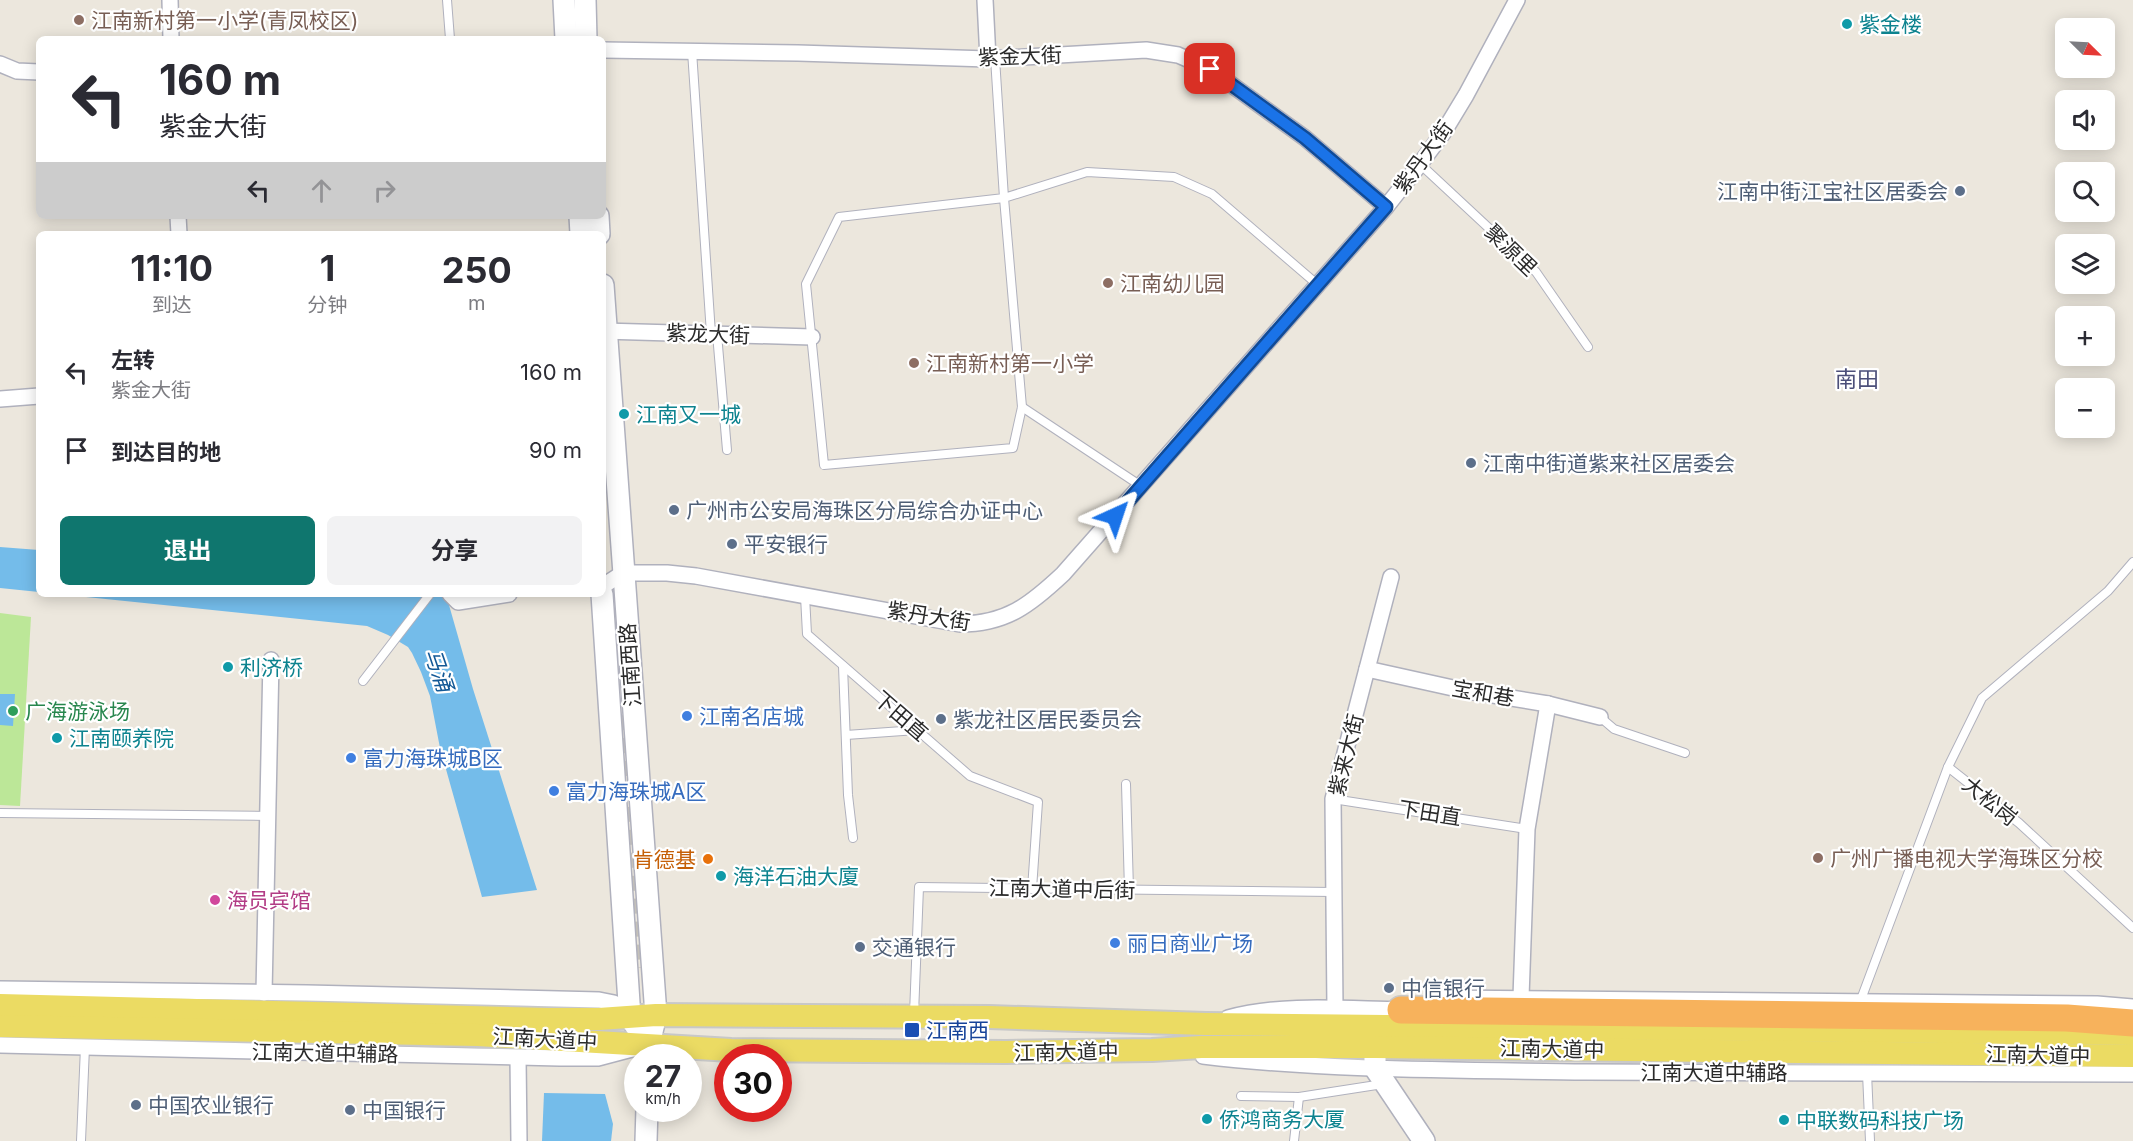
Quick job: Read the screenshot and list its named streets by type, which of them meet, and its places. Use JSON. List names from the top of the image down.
{
  "streets": {
    "main road": ["江南西路", "江南大道中"],
    "street": [
      "紫金大街",
      "紫丹大街",
      "紫龙大街",
      "宝和巷",
      "紫来大街",
      "江南大道中辅路"
    ],
    "lane": [
      "聚源里",
      "下田直",
      "大松岗",
      "江南大道中后街"
    ]
  },
  "crossings": [
    ["紫金大街", "紫丹大街"],
    ["紫丹大街", "聚源里"],
    ["紫丹大街", "江南西路"],
    ["紫丹大街", "下田直"],
    ["江南西路", "江南大道中"],
    ["宝和巷", "紫来大街"],
    ["下田直", "紫来大街"],
    ["下田直", "江南大道中后街"],
    ["紫来大街", "江南大道中后街"],
    ["江南大道中后街", "江南大道中"],
    ["江南大道中", "江南大道中辅路"]
  ],
  "districts": ["南田"],
  "water": ["马涌"],
  "places": {
    "other": [
      "江南新村第一小学(青凤校区)",
      "紫金楼",
      "江南中街江宝社区居委会",
      "江南幼儿园",
      "江南新村第一小学",
      "江南又一城",
      "江南中街道紫来社区居委会",
      "广州市公安局海珠区分局综合办证中心",
      "平安银行",
      "利济桥",
      "广海游泳场",
      "江南名店城",
      "紫龙社区居民委员会",
      "江南颐养院",
      "富力海珠城B区",
      "富力海珠城A区",
      "广州广播电视大学海珠区分校",
      "肯德基",
      "海洋石油大廈",
      "海员宾馆",
      "丽日商业广场",
      "交通银行",
      "中信银行",
      "中国农业银行",
      "中国银行",
      "侨鸿商务大厦",
      "中联数码科技广场"
    ],
    "transit": ["江南西"]
  },
  "north": "bottom right",
  "page": {
    "map_buttons": ["+", "−"],
    "turn": ["160 m", "紫金大街"],
    "eta": [
      "11:10",
      "到达",
      "1",
      "分钟",
      "250",
      "m"
    ],
    "list": [
      {
        "name": "左转",
        "note": "紫金大街",
        "value": "160 m"
      },
      {
        "name": "到达目的地",
        "value": "90 m"
      }
    ],
    "buttons": ["退出", "分享"],
    "speed": "27 km/h",
    "limit": "30"
  }
}
